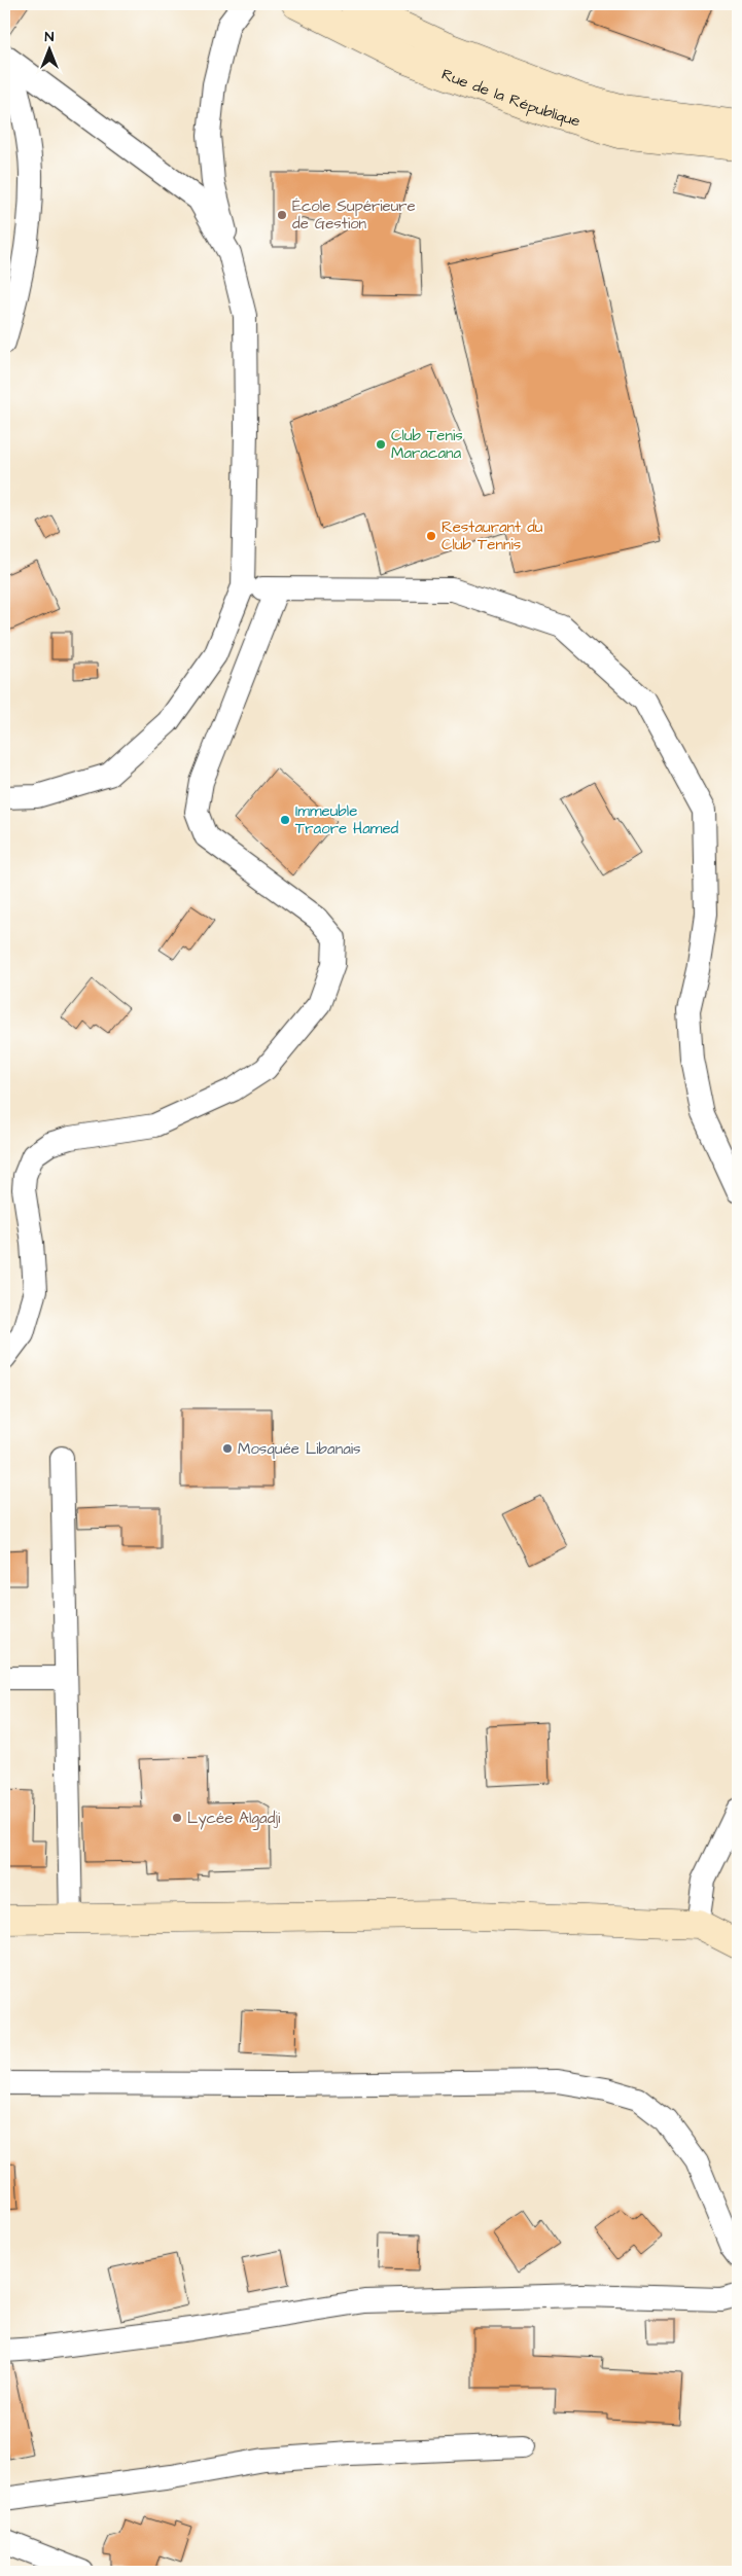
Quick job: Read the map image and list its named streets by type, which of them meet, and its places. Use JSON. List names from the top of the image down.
{
  "streets": {
    "street": ["Rue de la République"]
  },
  "places": [
    "École Supérieure de Gestion",
    "Club Tenis Maracana",
    "Restaurant du Club Tennis",
    "Immeuble Traore Hamed",
    "Mosquée Libanais",
    "Lycée Algadji"
  ],
  "north": "top"
}
